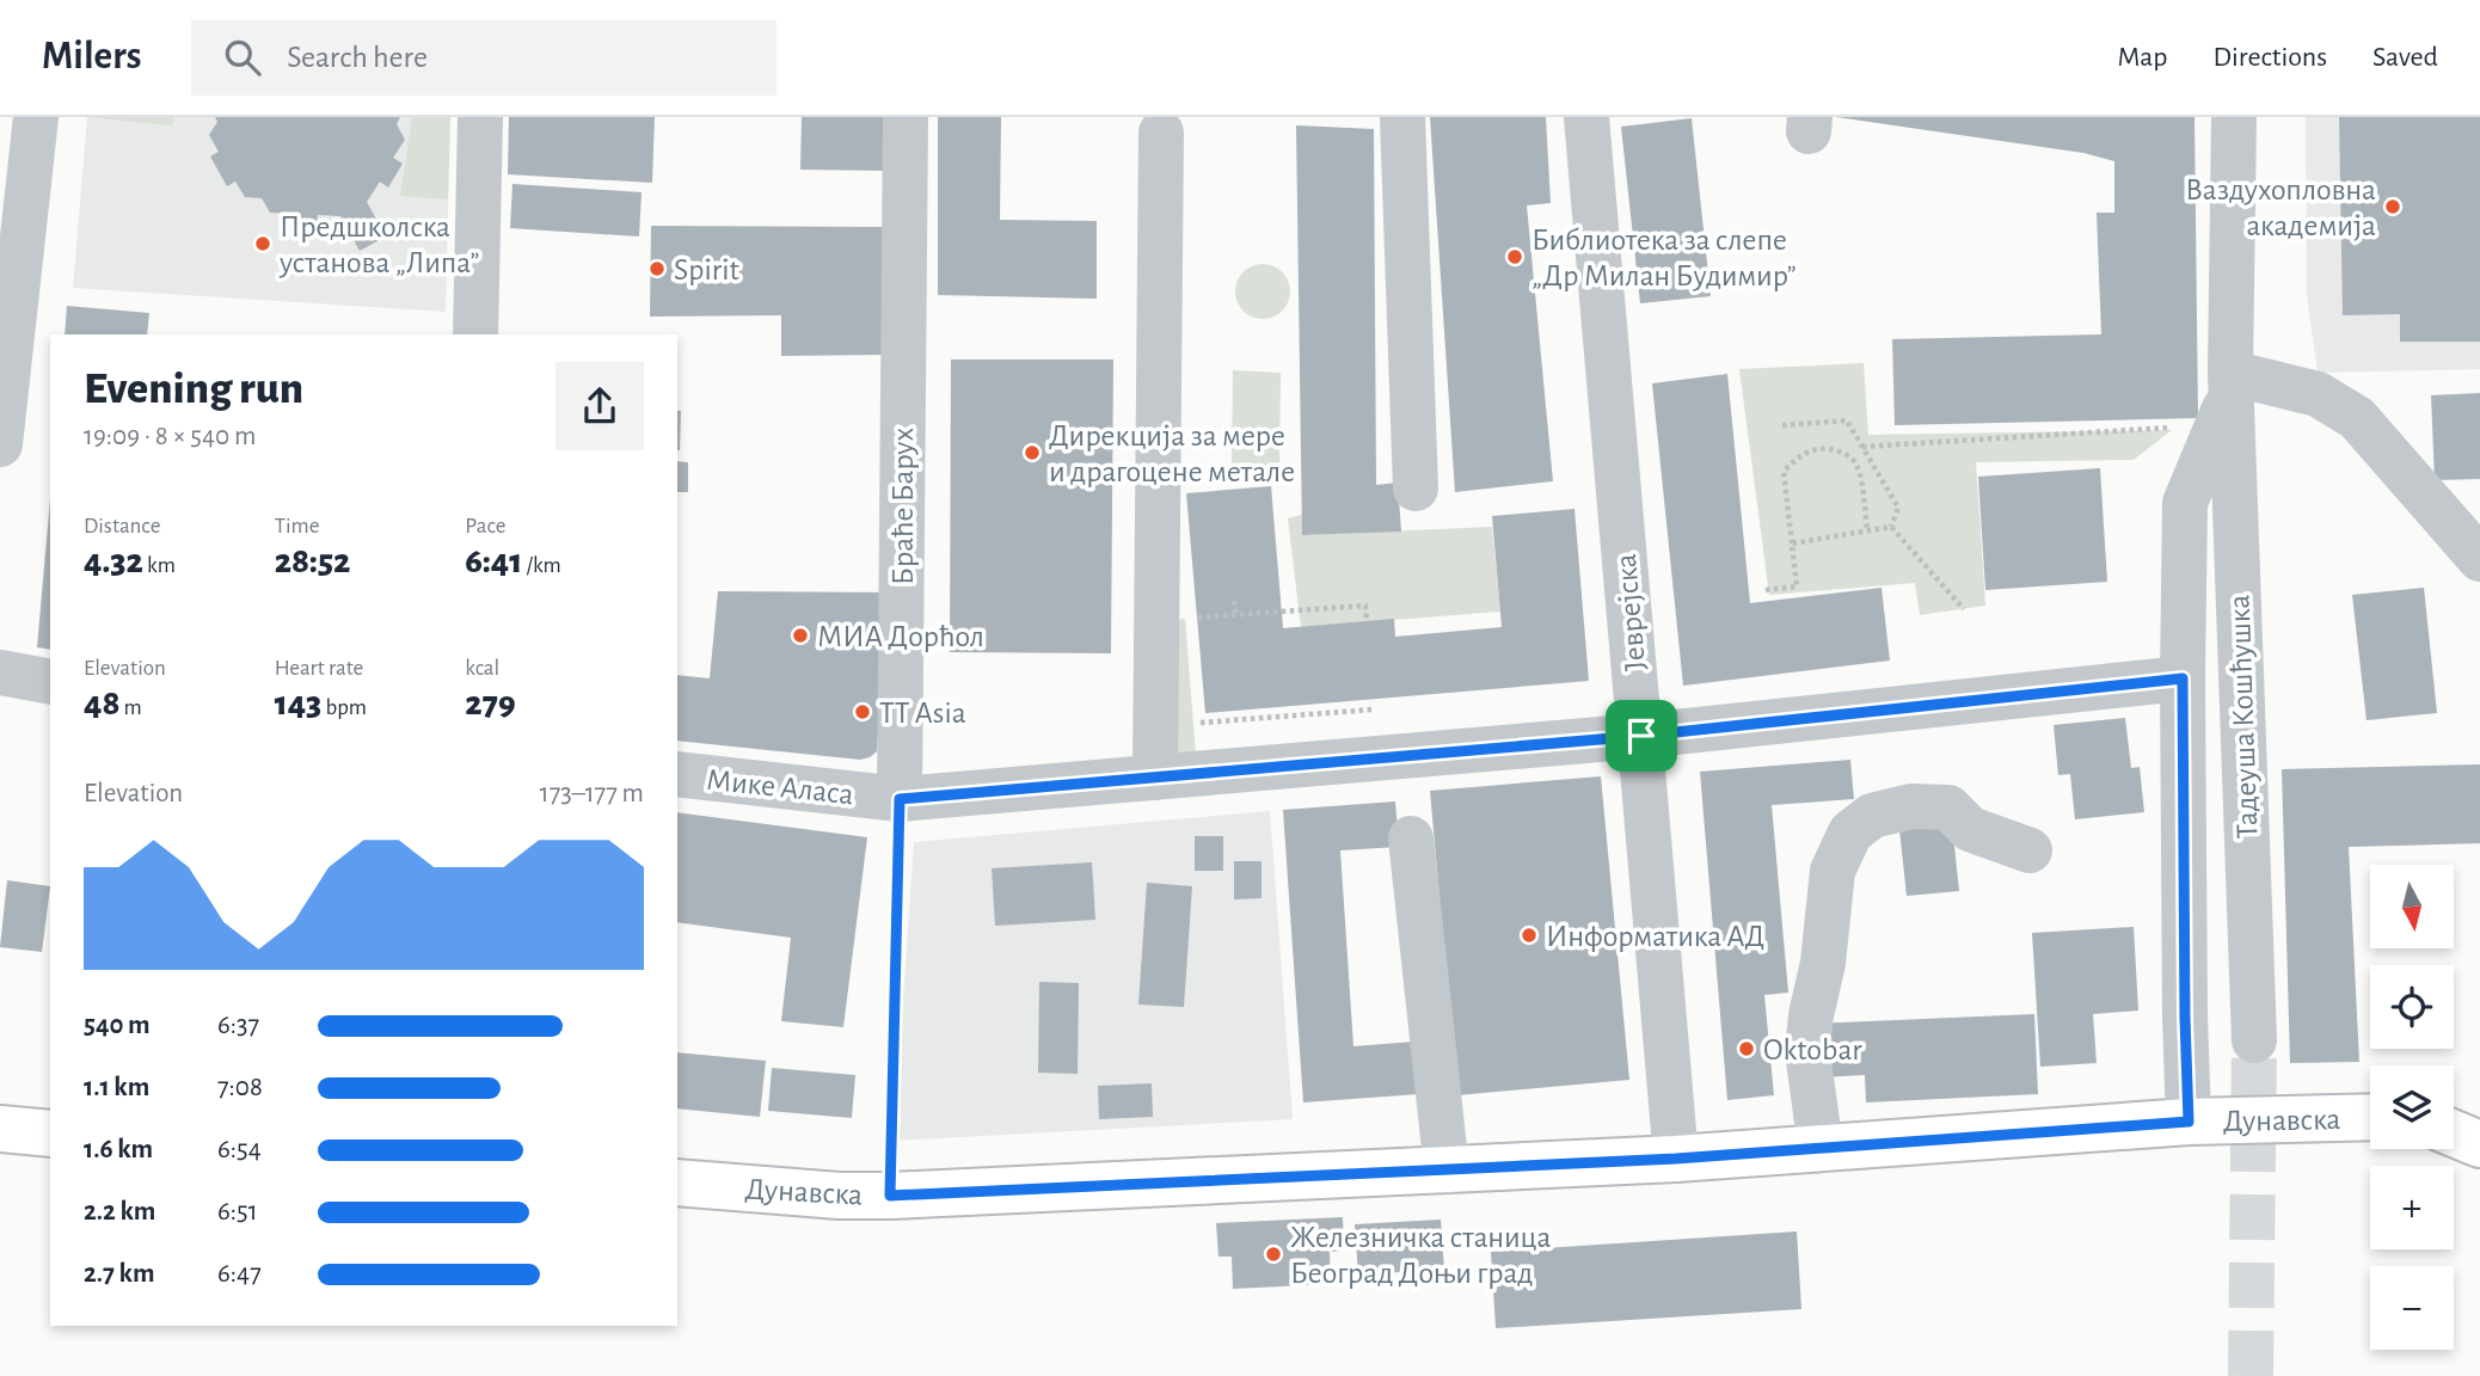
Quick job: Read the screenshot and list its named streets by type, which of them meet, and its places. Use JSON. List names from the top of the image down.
{
  "streets": {
    "main road": ["Дунавска"],
    "street": [
      "Браће Барух",
      "Јеврејска",
      "Тадеуша Кошћушка",
      "Мике Аласа"
    ]
  },
  "crossings": [
    ["Браће Барух", "Мике Аласа"],
    ["Јеврејска", "Мике Аласа"],
    ["Јеврејска", "Дунавска"],
    ["Тадеуша Кошћушка", "Мике Аласа"],
    ["Тадеуша Кошћушка", "Дунавска"]
  ],
  "places": [
    "Ваздухопловна академија",
    "Предшколска установа „Липа”",
    "Библиотека за слепе „Др Милан Будимир”",
    "Spirit",
    "Дирекција за мере и драгоцене метале",
    "МИА Дорћол",
    "TT Asia",
    "Информатика АД",
    "Oktobar",
    "Железничка станица Београд Доњи град"
  ],
  "north": "bottom",
  "page": {
    "header": "Milers",
    "search": "Search here",
    "nav": ["Map", "Directions", "Saved"],
    "heading": ["Evening run", "19:09 · 8 × 540 m"],
    "stats": [
      ["Distance", "4.32 km"],
      ["Time", "28:52"],
      ["Pace", "6:41 /km"],
      ["Elevation", "48 m"],
      ["Heart rate", "143 bpm"],
      ["kcal", "279"]
    ],
    "chart": ["Elevation", "173–177 m"],
    "map_buttons": ["+", "−"],
    "list": [
      {
        "name": "540 m",
        "note": "6:37"
      },
      {
        "name": "1.1 km",
        "note": "7:08"
      },
      {
        "name": "1.6 km",
        "note": "6:54"
      },
      {
        "name": "2.2 km",
        "note": "6:51"
      },
      {
        "name": "2.7 km",
        "note": "6:47"
      }
    ]
  }
}
